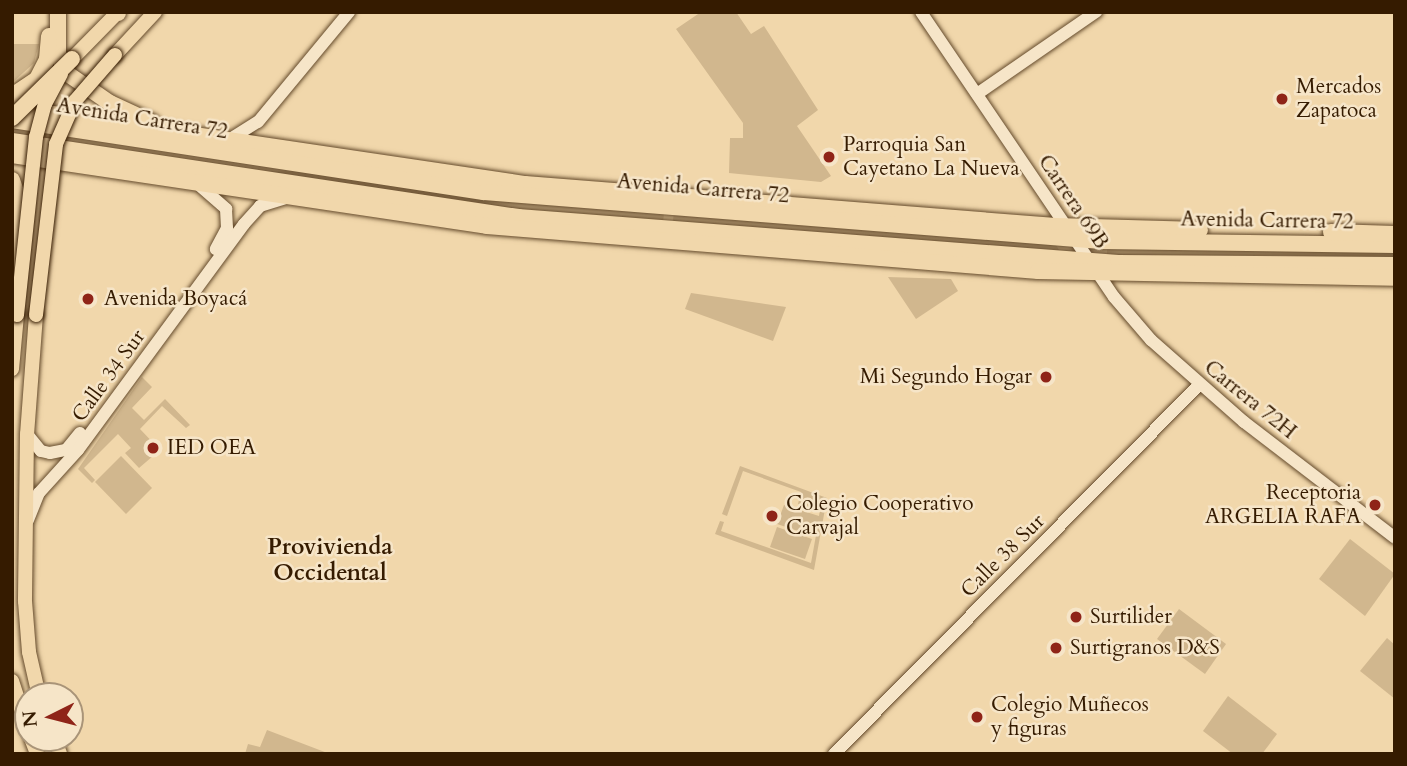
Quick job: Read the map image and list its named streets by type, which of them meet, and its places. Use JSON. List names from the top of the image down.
{
  "streets": {
    "highway": ["Avenida Carrera 72"],
    "street": [
      "Carrera 69B",
      "Calle 34 Sur",
      "Carrera 72H",
      "Calle 38 Sur"
    ]
  },
  "crossings": [
    ["Avenida Carrera 72", "Carrera 69B"],
    ["Avenida Carrera 72", "Calle 34 Sur"],
    ["Avenida Carrera 72", "Carrera 72H"],
    ["Carrera 69B", "Carrera 72H"],
    ["Carrera 72H", "Calle 38 Sur"]
  ],
  "districts": ["Provivienda Occidental"],
  "places": [
    "Mercados Zapatoca",
    "Parroquia San Cayetano La Nueva",
    "Avenida Boyacá",
    "Mi Segundo Hogar",
    "IED OEA",
    "Receptoria ARGELIA RAFA",
    "Colegio Cooperativo Carvajal",
    "Surtilider",
    "Surtigranos D&S",
    "Colegio Muñecos y figuras"
  ],
  "north": "left"
}
